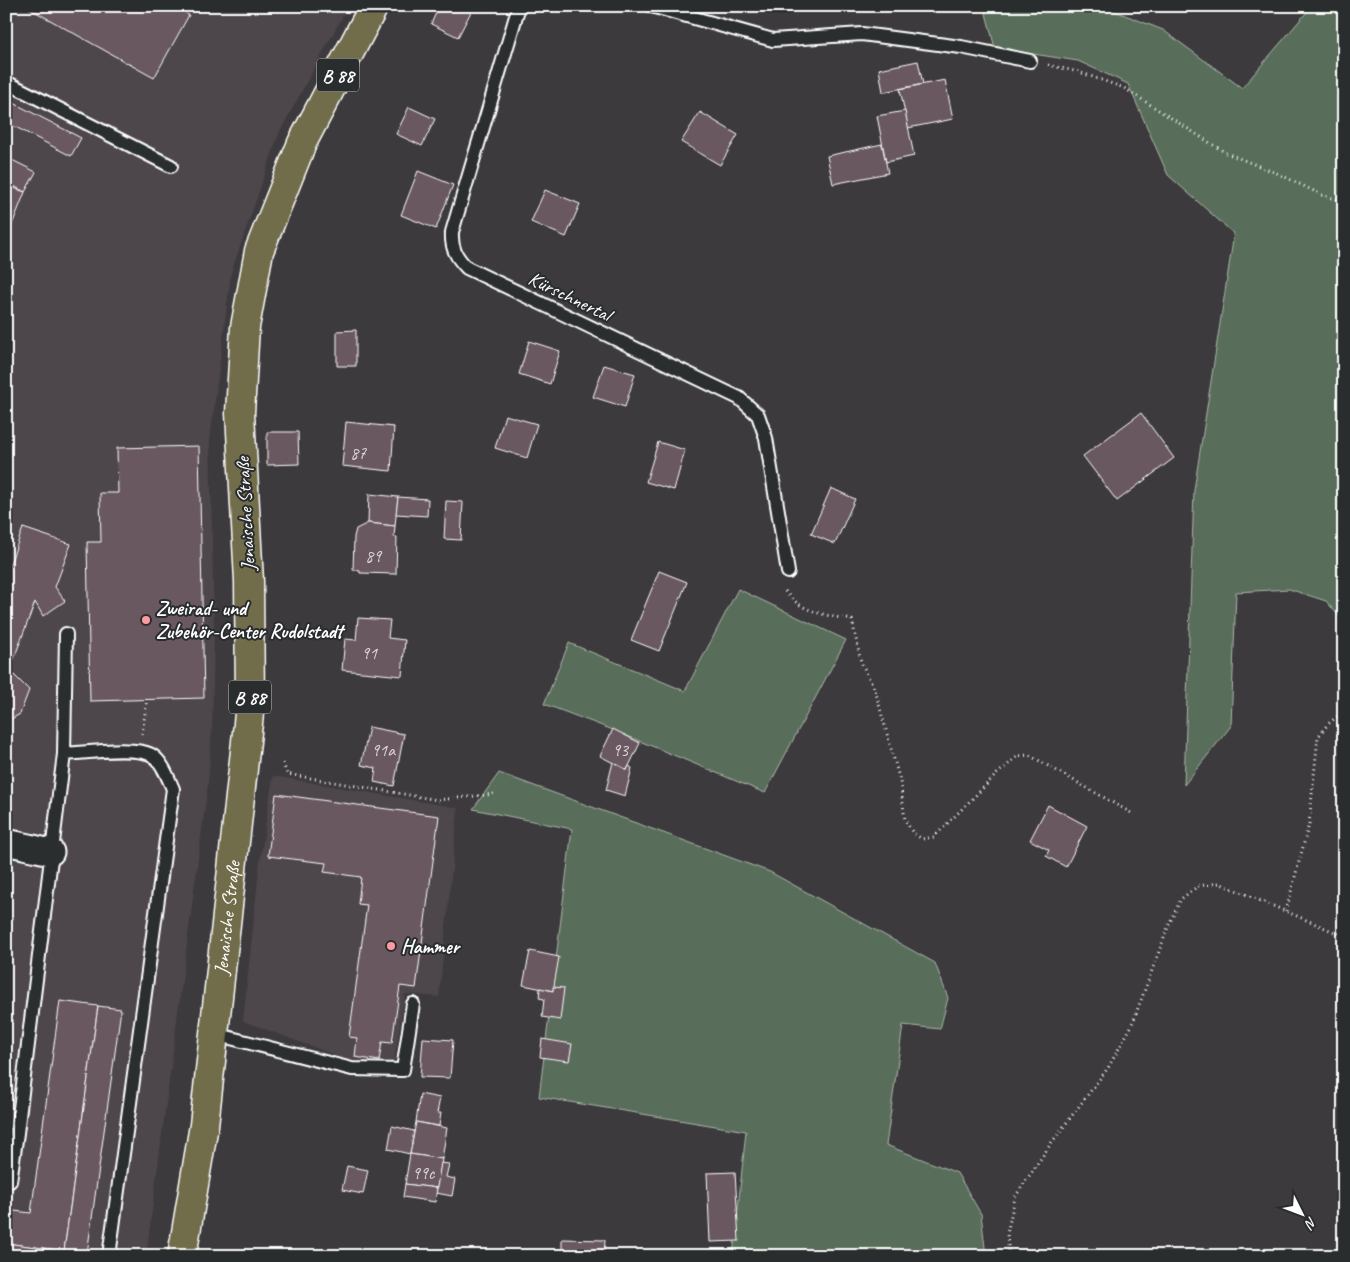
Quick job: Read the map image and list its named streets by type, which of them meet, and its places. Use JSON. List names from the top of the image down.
{
  "streets": {
    "main road": ["B 88", "Jenaische Straße"],
    "lane": ["Kürschnertal"]
  },
  "places": ["Zweirad- und Zubehör-Center Rudolstadt", "Hammer"],
  "house_numbers": [
    "87",
    "89",
    "91",
    "91a",
    "93",
    "99c"
  ],
  "north": "bottom right"
}
